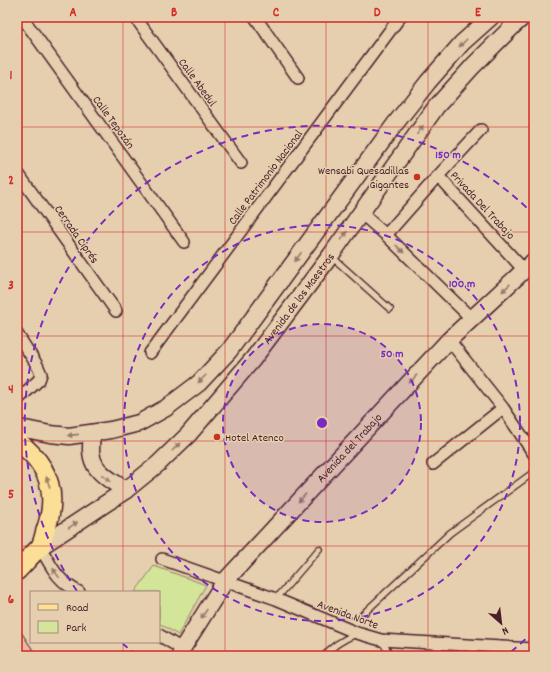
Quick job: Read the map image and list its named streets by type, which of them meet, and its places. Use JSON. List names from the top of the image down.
{
  "streets": {
    "main road": ["Avenida de los Maestros", "Avenida del Trabajo"],
    "street": [
      "Calle Abedul",
      "Calle Tepozán",
      "Calle Patrimonio Nacional",
      "Privada Del Trabajo",
      "Cerrada Ciprés",
      "Avenida Norte"
    ]
  },
  "crossings": [
    ["Privada Del Trabajo", "Avenida del Trabajo"],
    ["Avenida del Trabajo", "Avenida Norte"]
  ],
  "one_way": ["Avenida del Trabajo"],
  "places": ["Wensabi Quesadillas Gigantes", "Hotel Atenco"],
  "legend": ["Road", "Park"],
  "north": "bottom right",
  "grid": {
    "columns": [
      "A",
      "B",
      "C",
      "D",
      "E"
    ],
    "rows": [
      "1",
      "2",
      "3",
      "4",
      "5",
      "6"
    ]
  },
  "rings": ["150 m", "100 m", "50 m"]
}
